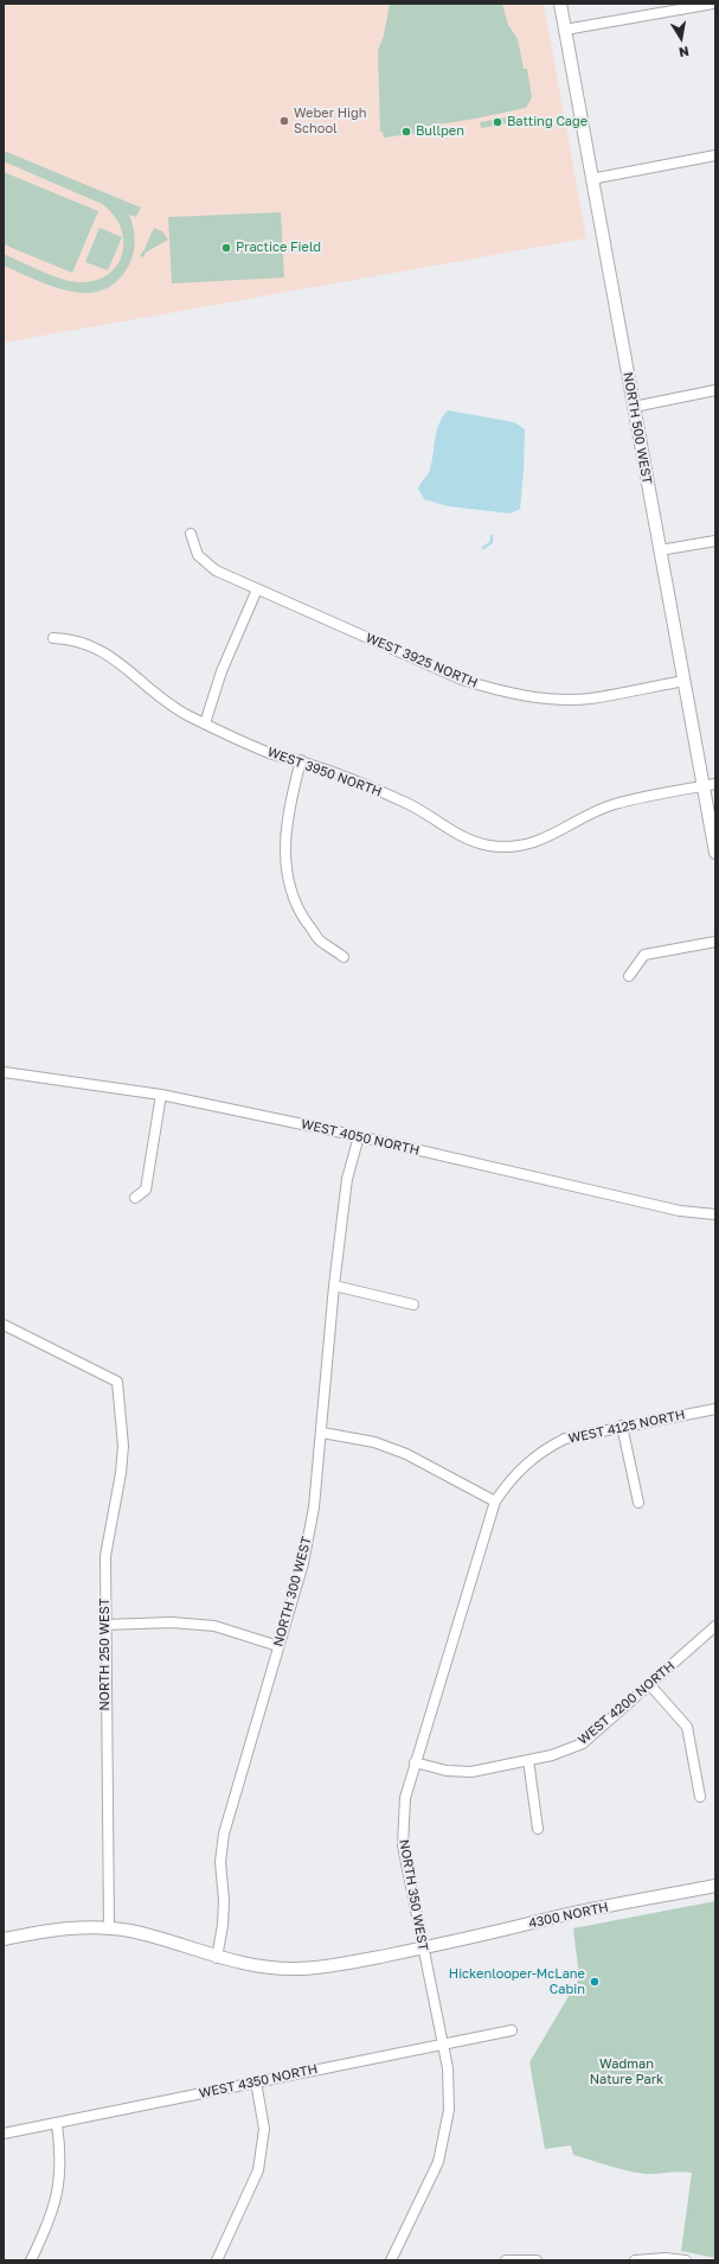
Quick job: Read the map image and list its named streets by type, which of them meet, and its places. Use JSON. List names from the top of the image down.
{
  "streets": {
    "street": [
      "NORTH 500 WEST",
      "WEST 3925 NORTH",
      "WEST 3950 NORTH",
      "WEST 4050 NORTH",
      "WEST 4125 NORTH",
      "NORTH 300 WEST",
      "NORTH 250 WEST",
      "WEST 4200 NORTH",
      "NORTH 350 WEST",
      "4300 NORTH",
      "WEST 4350 NORTH"
    ]
  },
  "crossings": [
    ["NORTH 500 WEST", "WEST 3925 NORTH"],
    ["NORTH 500 WEST", "WEST 3950 NORTH"],
    ["WEST 4050 NORTH", "NORTH 300 WEST"],
    ["WEST 4125 NORTH", "NORTH 350 WEST"],
    ["NORTH 300 WEST", "4300 NORTH"],
    ["NORTH 250 WEST", "4300 NORTH"],
    ["WEST 4200 NORTH", "NORTH 350 WEST"],
    ["NORTH 350 WEST", "4300 NORTH"],
    ["NORTH 350 WEST", "WEST 4350 NORTH"]
  ],
  "parks": ["Wadman Nature Park"],
  "places": [
    "Weber High School",
    "Batting Cage",
    "Bullpen",
    "Practice Field",
    "Hickenlooper-McLane Cabin"
  ],
  "north": "bottom"
}
